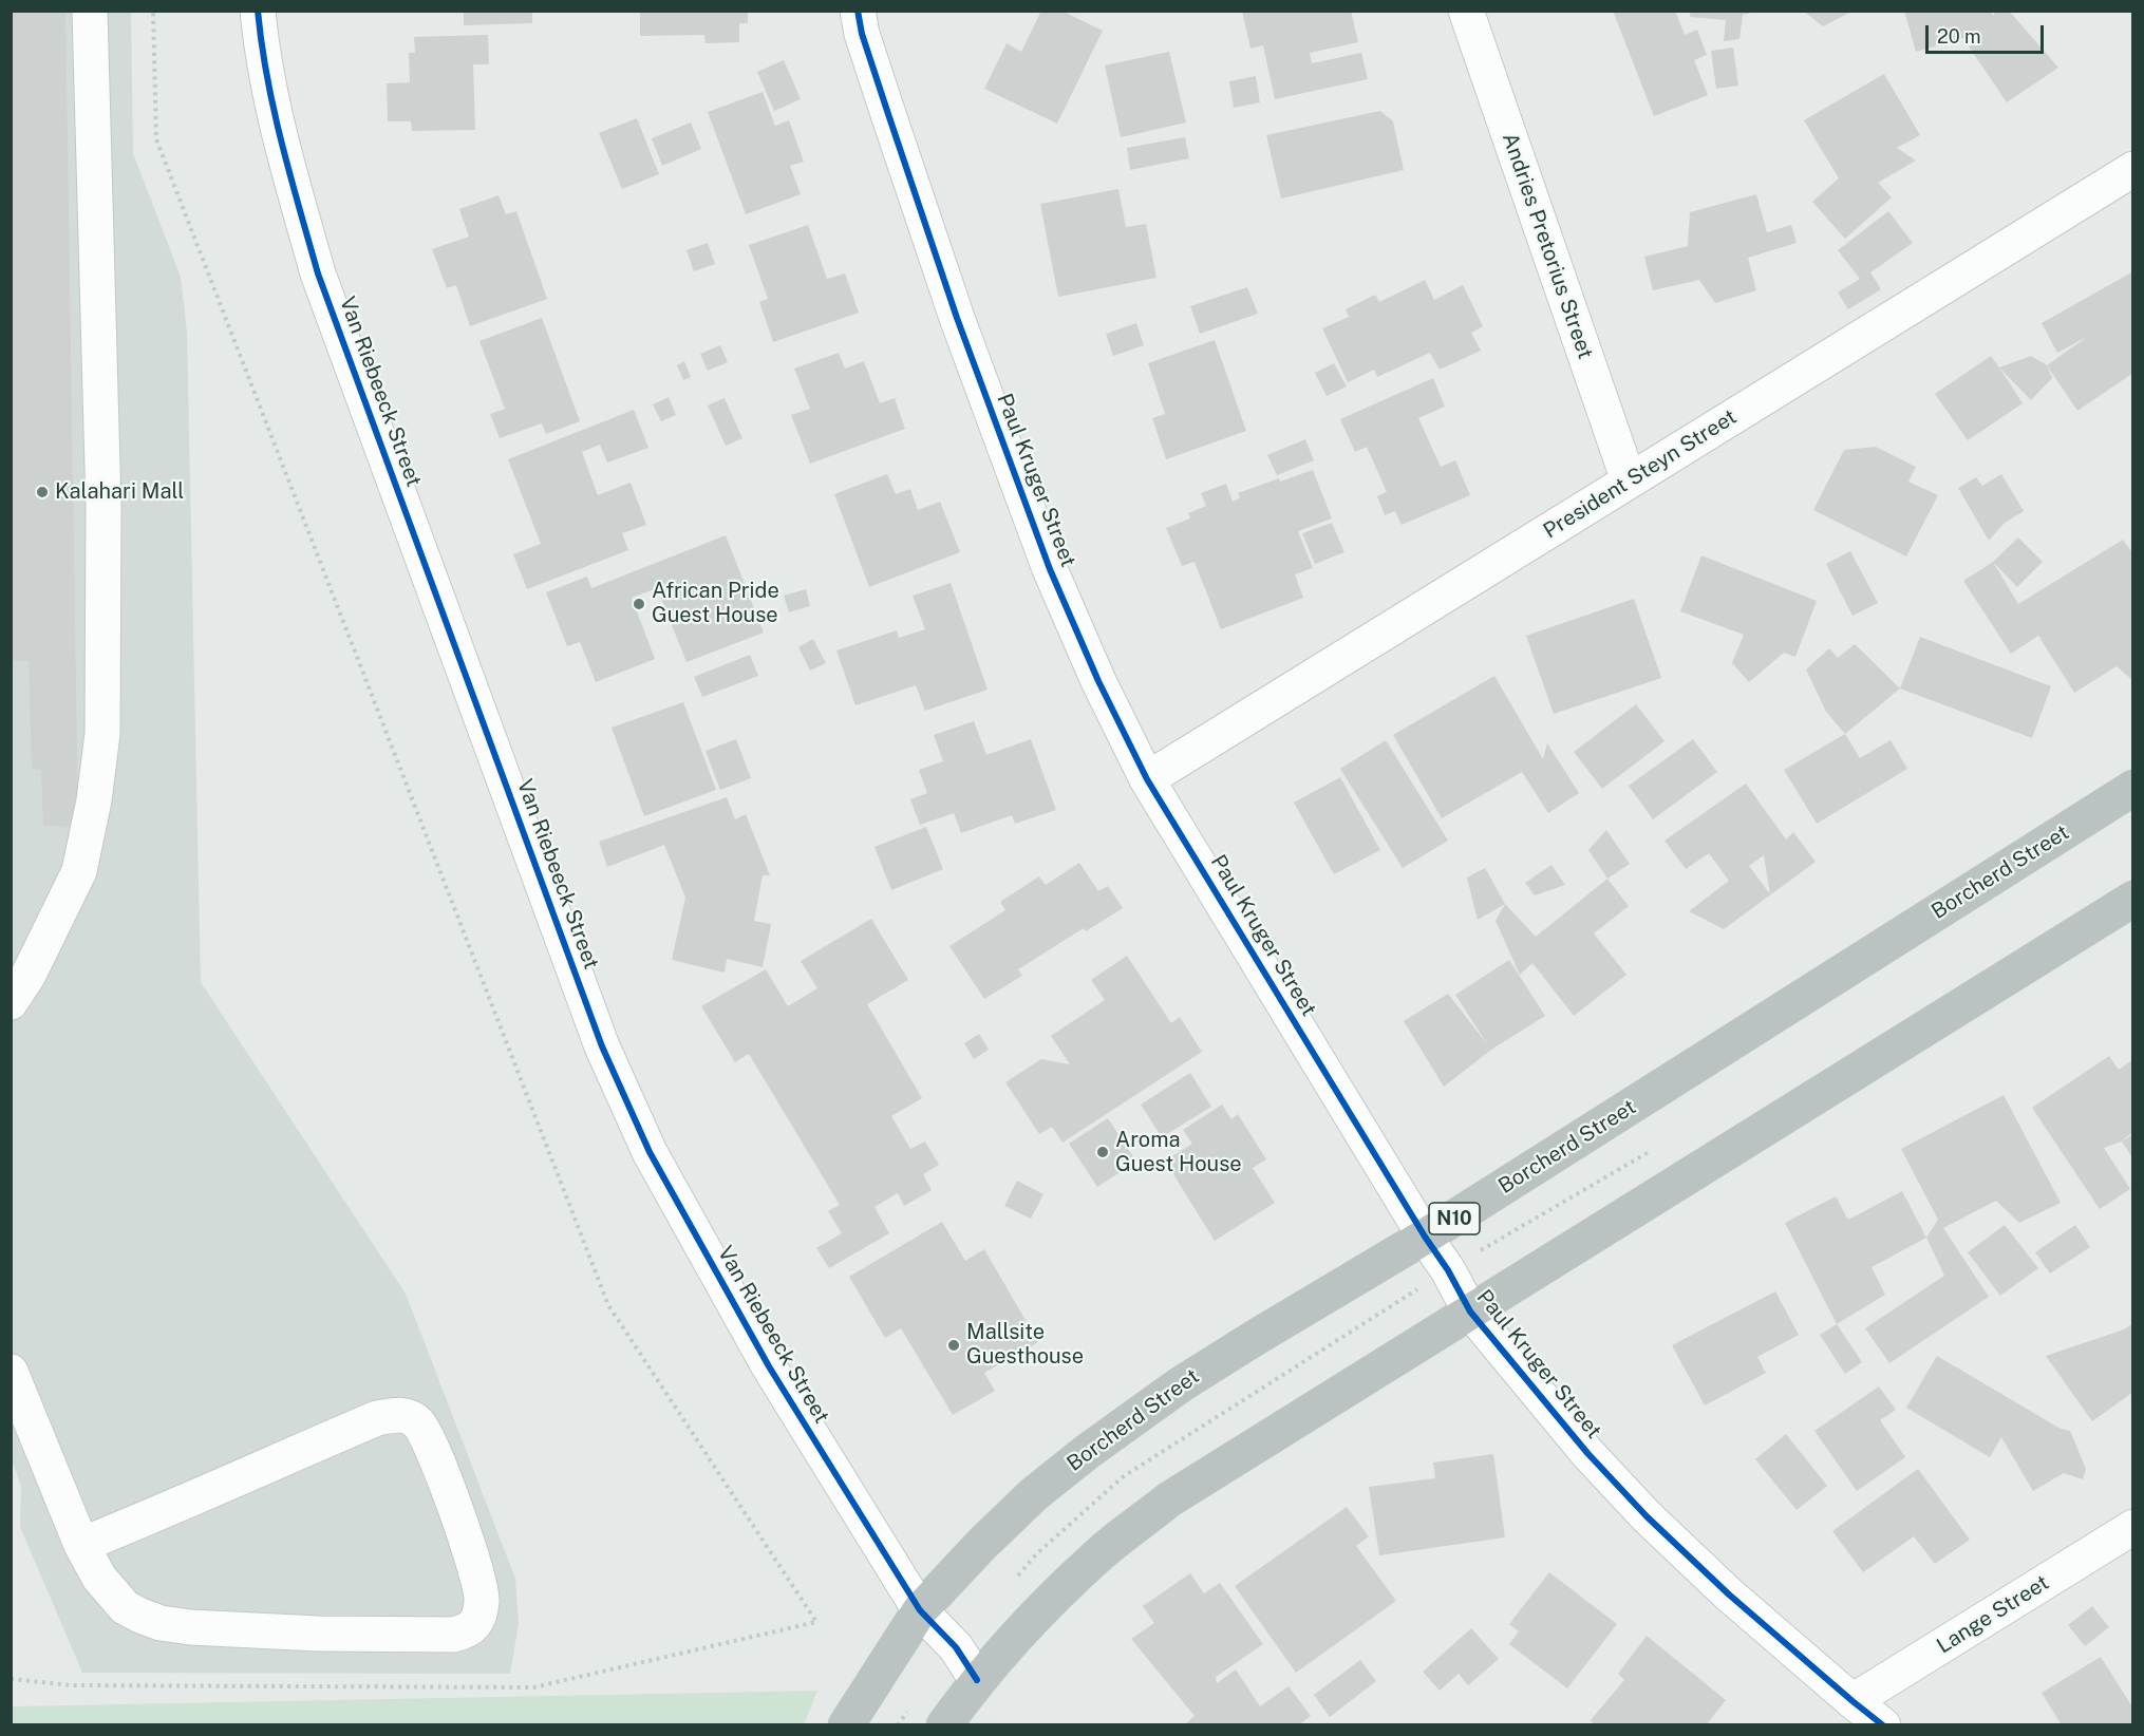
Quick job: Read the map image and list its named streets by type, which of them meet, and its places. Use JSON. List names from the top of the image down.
{
  "streets": {
    "highway": ["Borcherd Street", "N10"],
    "street": [
      "Andries Pretorius Street",
      "Van Riebeeck Street",
      "President Steyn Street",
      "Paul Kruger Street",
      "Lange Street"
    ]
  },
  "crossings": [
    ["Andries Pretorius Street", "President Steyn Street"],
    ["Van Riebeeck Street", "Borcherd Street"],
    ["President Steyn Street", "Paul Kruger Street"],
    ["Paul Kruger Street", "Borcherd Street"],
    ["Paul Kruger Street", "Lange Street"]
  ],
  "places": [
    "Kalahari Mall",
    "African Pride Guest House",
    "Aroma Guest House",
    "Mallsite Guesthouse"
  ],
  "scale_bar": "20 m"
}
